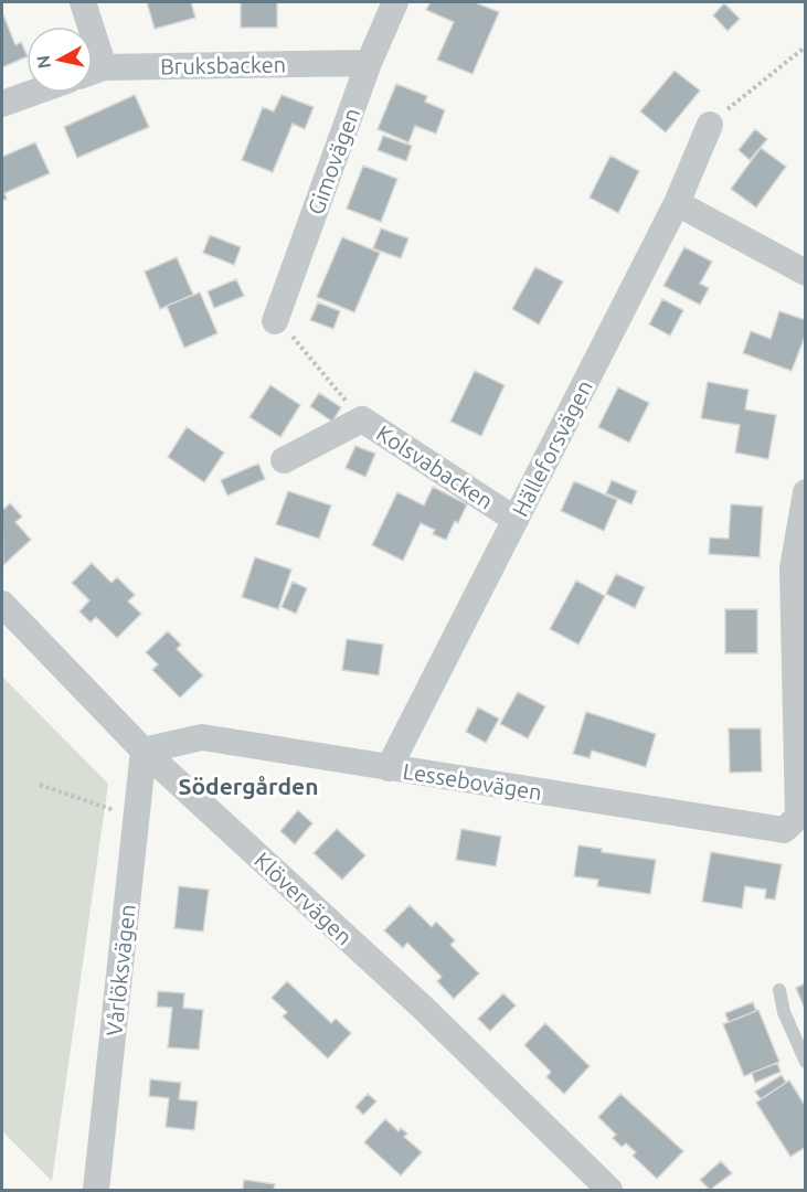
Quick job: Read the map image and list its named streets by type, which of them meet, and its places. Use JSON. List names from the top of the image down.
{
  "streets": {
    "street": [
      "Bruksbacken",
      "Gimovägen",
      "Hälleforsvägen",
      "Kolsvabacken",
      "Lessebovägen",
      "Klövervägen",
      "Vårlöksvägen"
    ]
  },
  "crossings": [
    ["Bruksbacken", "Gimovägen"],
    ["Hälleforsvägen", "Kolsvabacken"],
    ["Hälleforsvägen", "Lessebovägen"],
    ["Lessebovägen", "Klövervägen"],
    ["Lessebovägen", "Vårlöksvägen"],
    ["Klövervägen", "Vårlöksvägen"]
  ],
  "districts": ["Södergården"],
  "north": "left"
}
